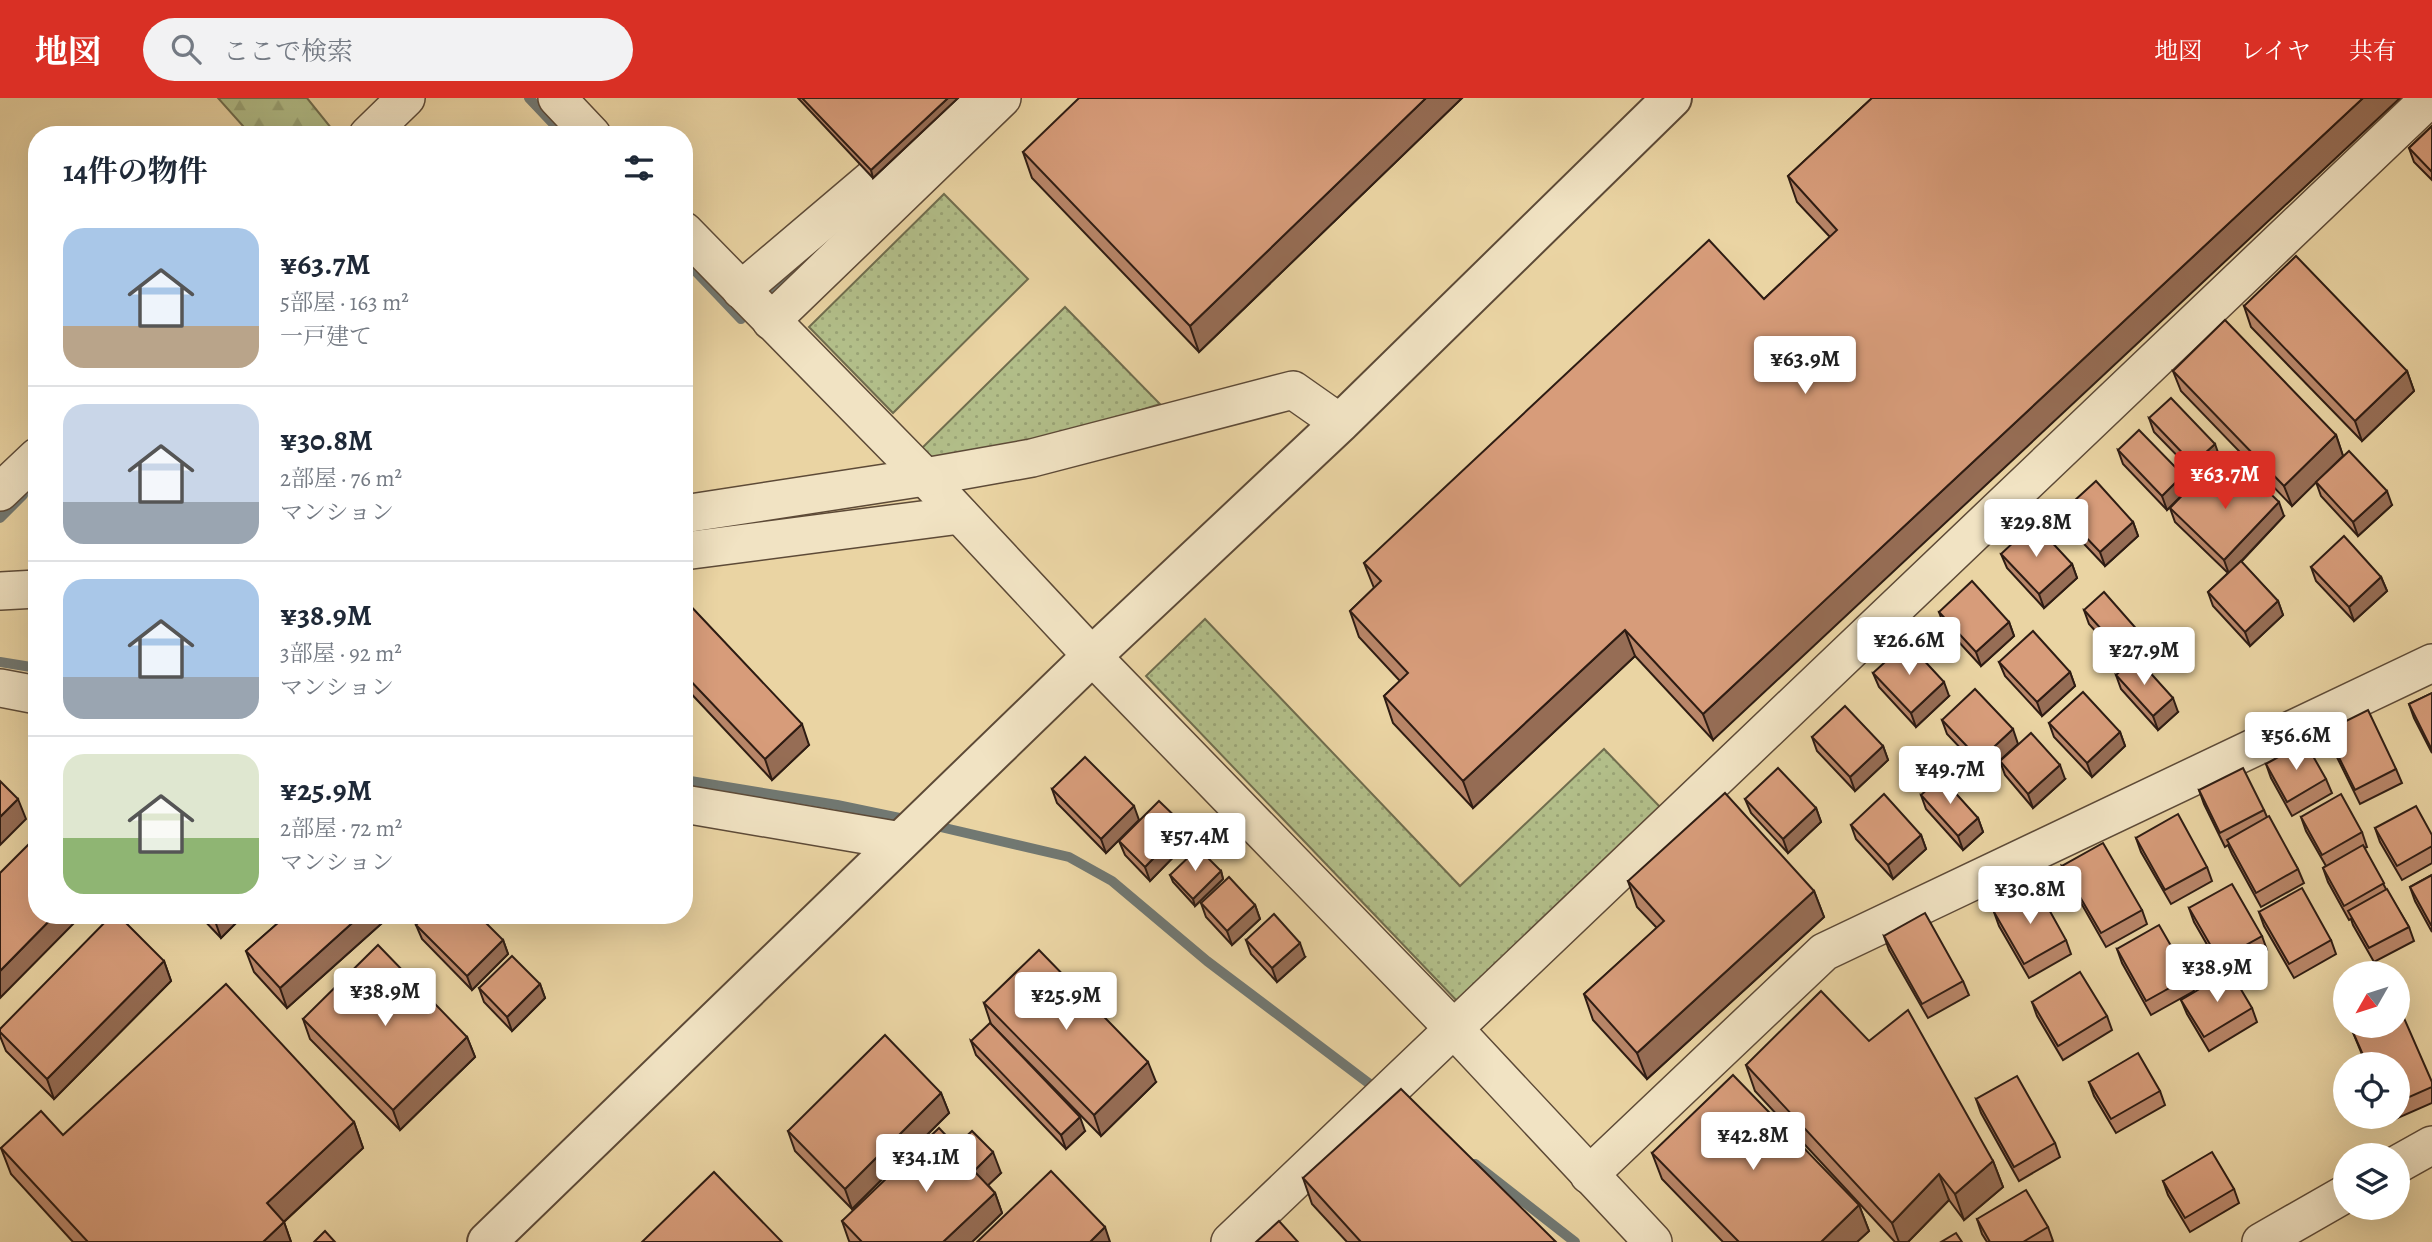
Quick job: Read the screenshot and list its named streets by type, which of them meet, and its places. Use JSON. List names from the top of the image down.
{
  "north": "bottom left",
  "page": {
    "header": "地図",
    "search": "ここで検索",
    "nav": ["地図", "レイヤ", "共有"],
    "heading": "14件の物件",
    "list": [
      {
        "name": "¥63.7M",
        "note": "5部屋 · 163 m² · 一戸建て"
      },
      {
        "name": "¥30.8M",
        "note": "2部屋 · 76 m² · マンション"
      },
      {
        "name": "¥38.9M",
        "note": "3部屋 · 92 m² · マンション"
      },
      {
        "name": "¥25.9M",
        "note": "2部屋 · 72 m² · マンション"
      }
    ],
    "price": [
      "¥63.9M",
      "¥63.7M",
      "¥29.8M",
      "¥26.6M",
      "¥27.9M",
      "¥56.6M",
      "¥49.7M",
      "¥57.4M",
      "¥30.8M",
      "¥38.9M",
      "¥38.9M",
      "¥25.9M",
      "¥42.8M",
      "¥34.1M"
    ]
  }
}
